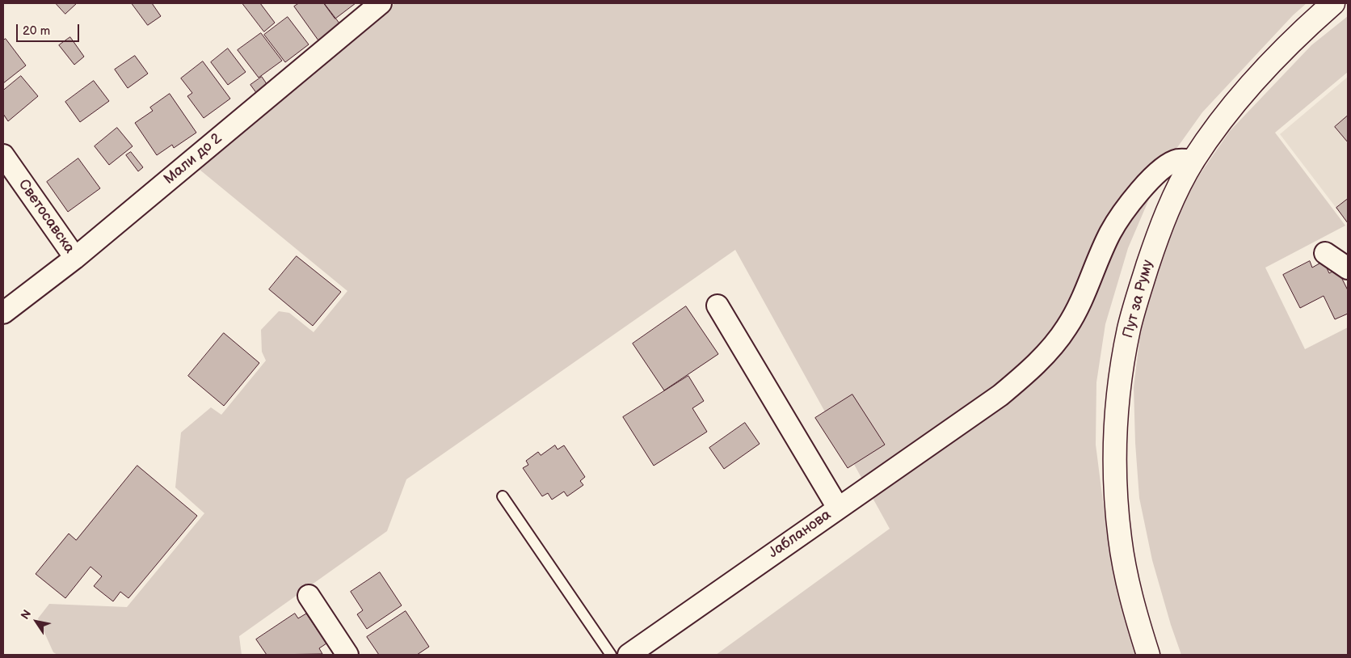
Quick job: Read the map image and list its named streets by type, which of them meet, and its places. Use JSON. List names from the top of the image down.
{
  "streets": {
    "main road": ["Пут за Руму"],
    "street": ["Мали до 2", "Светосавска", "Јабланова"]
  },
  "crossings": [
    ["Мали до 2", "Светосавска"]
  ],
  "scale_bar": "20 m",
  "north": "top left"
}
